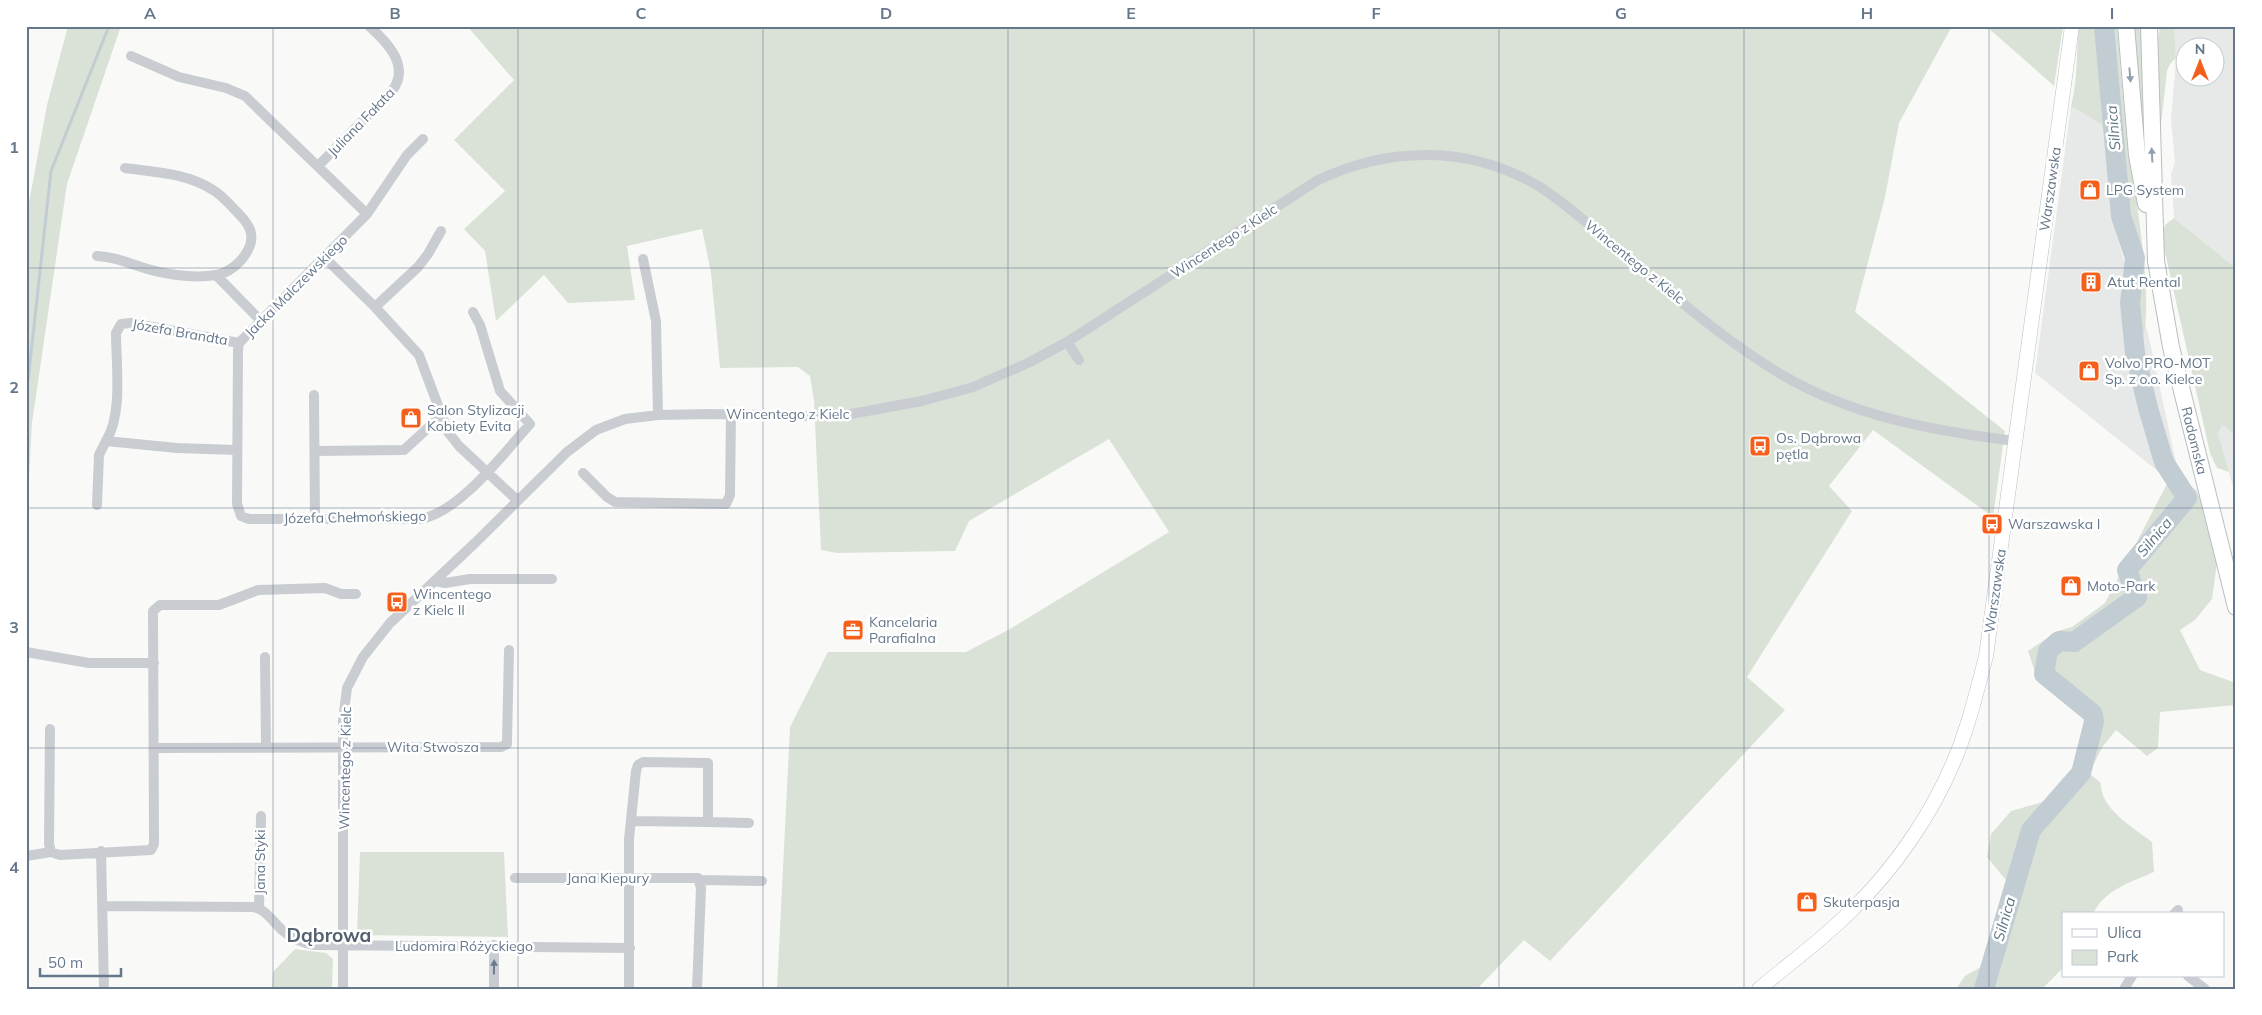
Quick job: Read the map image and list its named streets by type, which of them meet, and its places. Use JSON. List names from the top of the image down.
{
  "streets": {
    "main road": ["Radomska"],
    "street": [
      "Juliana Fałata",
      "Warszawska",
      "Wincentego z Kielc",
      "Jacka Malczewskiego",
      "Józefa Brandta",
      "Józefa Chełmońskiego",
      "Wita Stwosza",
      "Jana Styki",
      "Jana Kiepury",
      "Ludomira Różyckiego"
    ]
  },
  "crossings": [
    ["Warszawska", "Wincentego z Kielc"],
    ["Wincentego z Kielc", "Wita Stwosza"],
    ["Wincentego z Kielc", "Ludomira Różyckiego"],
    ["Jacka Malczewskiego", "Józefa Brandta"],
    ["Jacka Malczewskiego", "Józefa Chełmońskiego"],
    ["Jana Styki", "Ludomira Różyckiego"]
  ],
  "districts": ["Dąbrowa"],
  "water": ["Silnica"],
  "places": {
    "shop": [
      "LPG System",
      "Volvo PRO-MOT Sp. z o.o. Kielce",
      "Salon Stylizacji Kobiety Evita",
      "Moto-Park",
      "Skuterpasja"
    ],
    "building": ["Atut Rental"],
    "bus stop": ["Os. Dąbrowa pętla", "Warszawska I", "Wincentego z Kielc II"],
    "office": ["Kancelaria Parafialna"]
  },
  "legend": ["Ulica", "Park"],
  "scale_bar": "50 m",
  "north": "top",
  "grid": {
    "columns": [
      "A",
      "B",
      "C",
      "D",
      "E",
      "F",
      "G",
      "H",
      "I"
    ],
    "rows": [
      "1",
      "2",
      "3",
      "4"
    ]
  }
}
